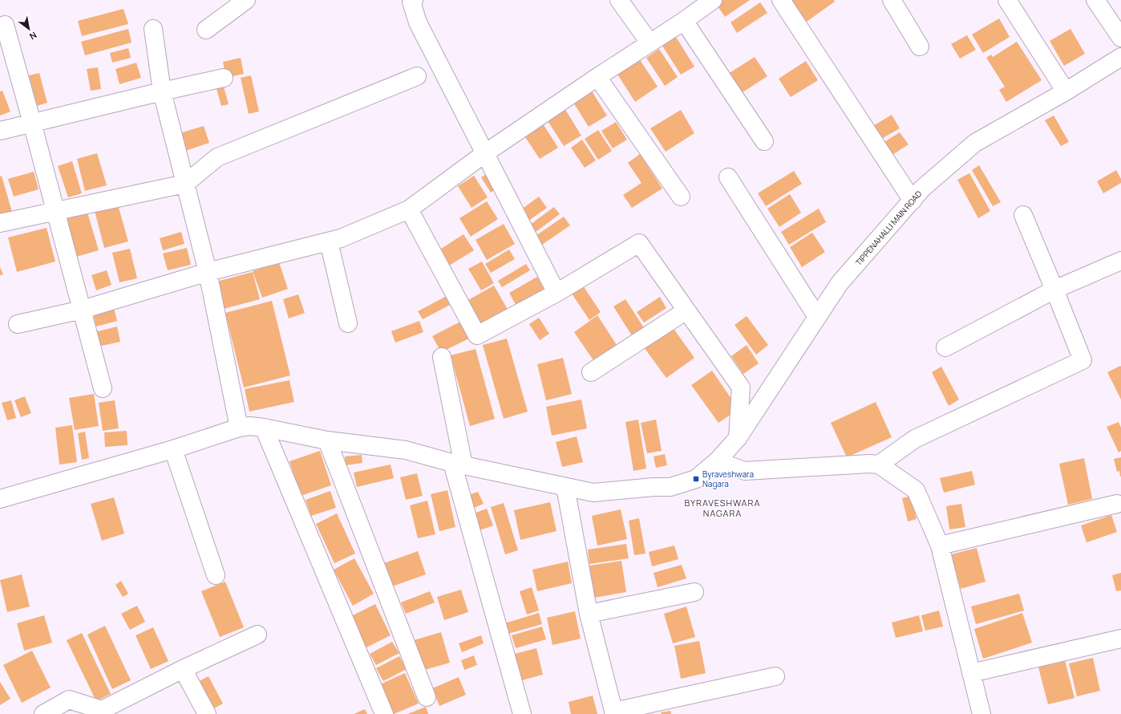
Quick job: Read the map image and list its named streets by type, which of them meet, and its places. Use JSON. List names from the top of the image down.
{
  "streets": {
    "street": ["TIPPENAHALLI MAIN ROAD"]
  },
  "districts": ["BYRAVESHWARA NAGARA"],
  "places": {
    "transit": ["Byraveshwara Nagara"]
  },
  "north": "bottom right"
}
